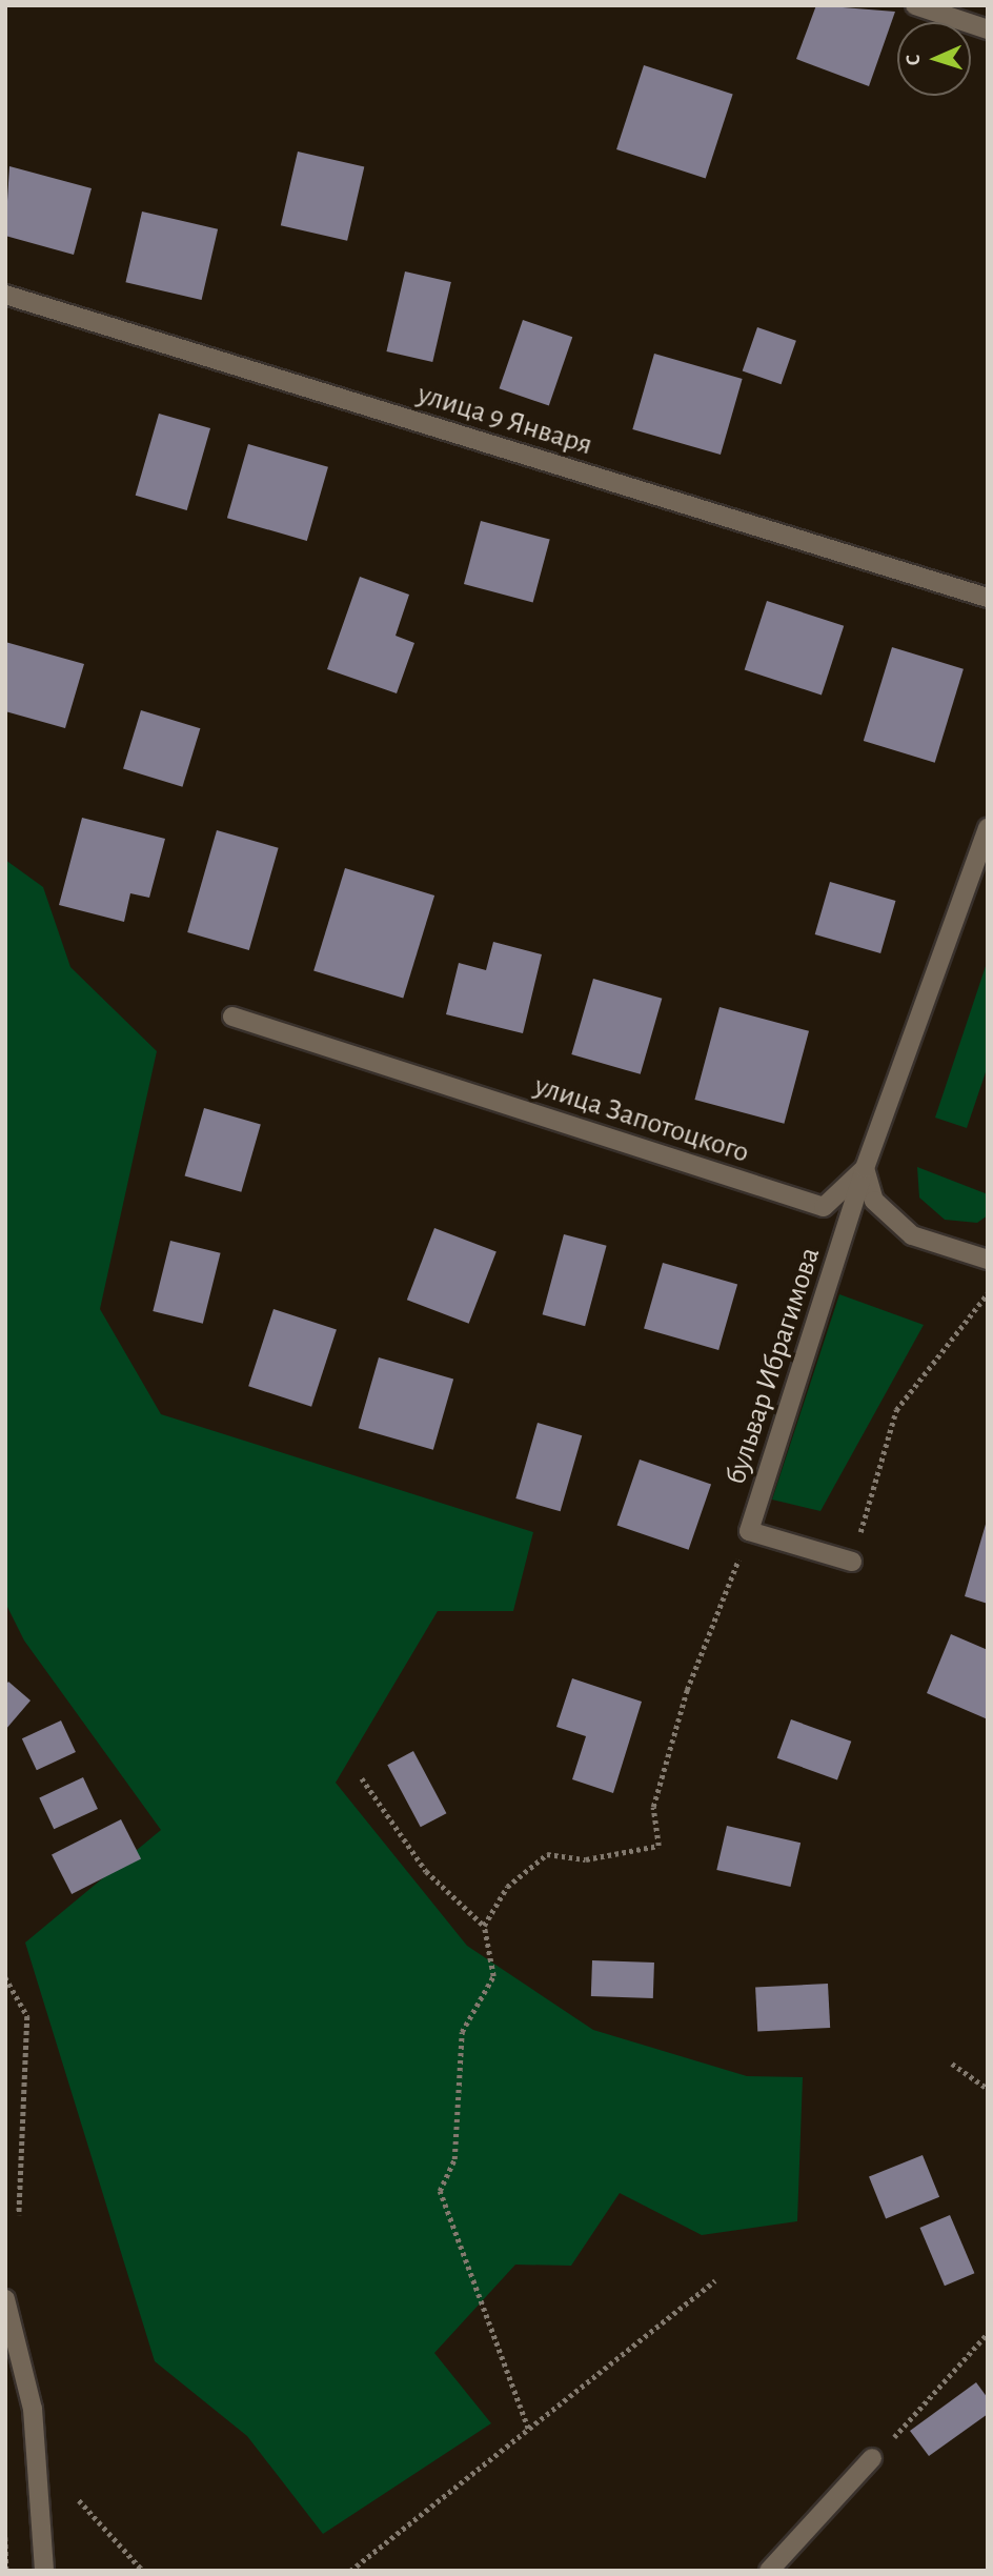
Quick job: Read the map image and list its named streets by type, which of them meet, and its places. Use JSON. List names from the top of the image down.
{
  "streets": {
    "street": ["улица 9 Января", "улица Запотоцкого", "бульвар Ибрагимова"]
  },
  "crossings": [
    ["улица Запотоцкого", "бульвар Ибрагимова"]
  ],
  "north": "left"
}
